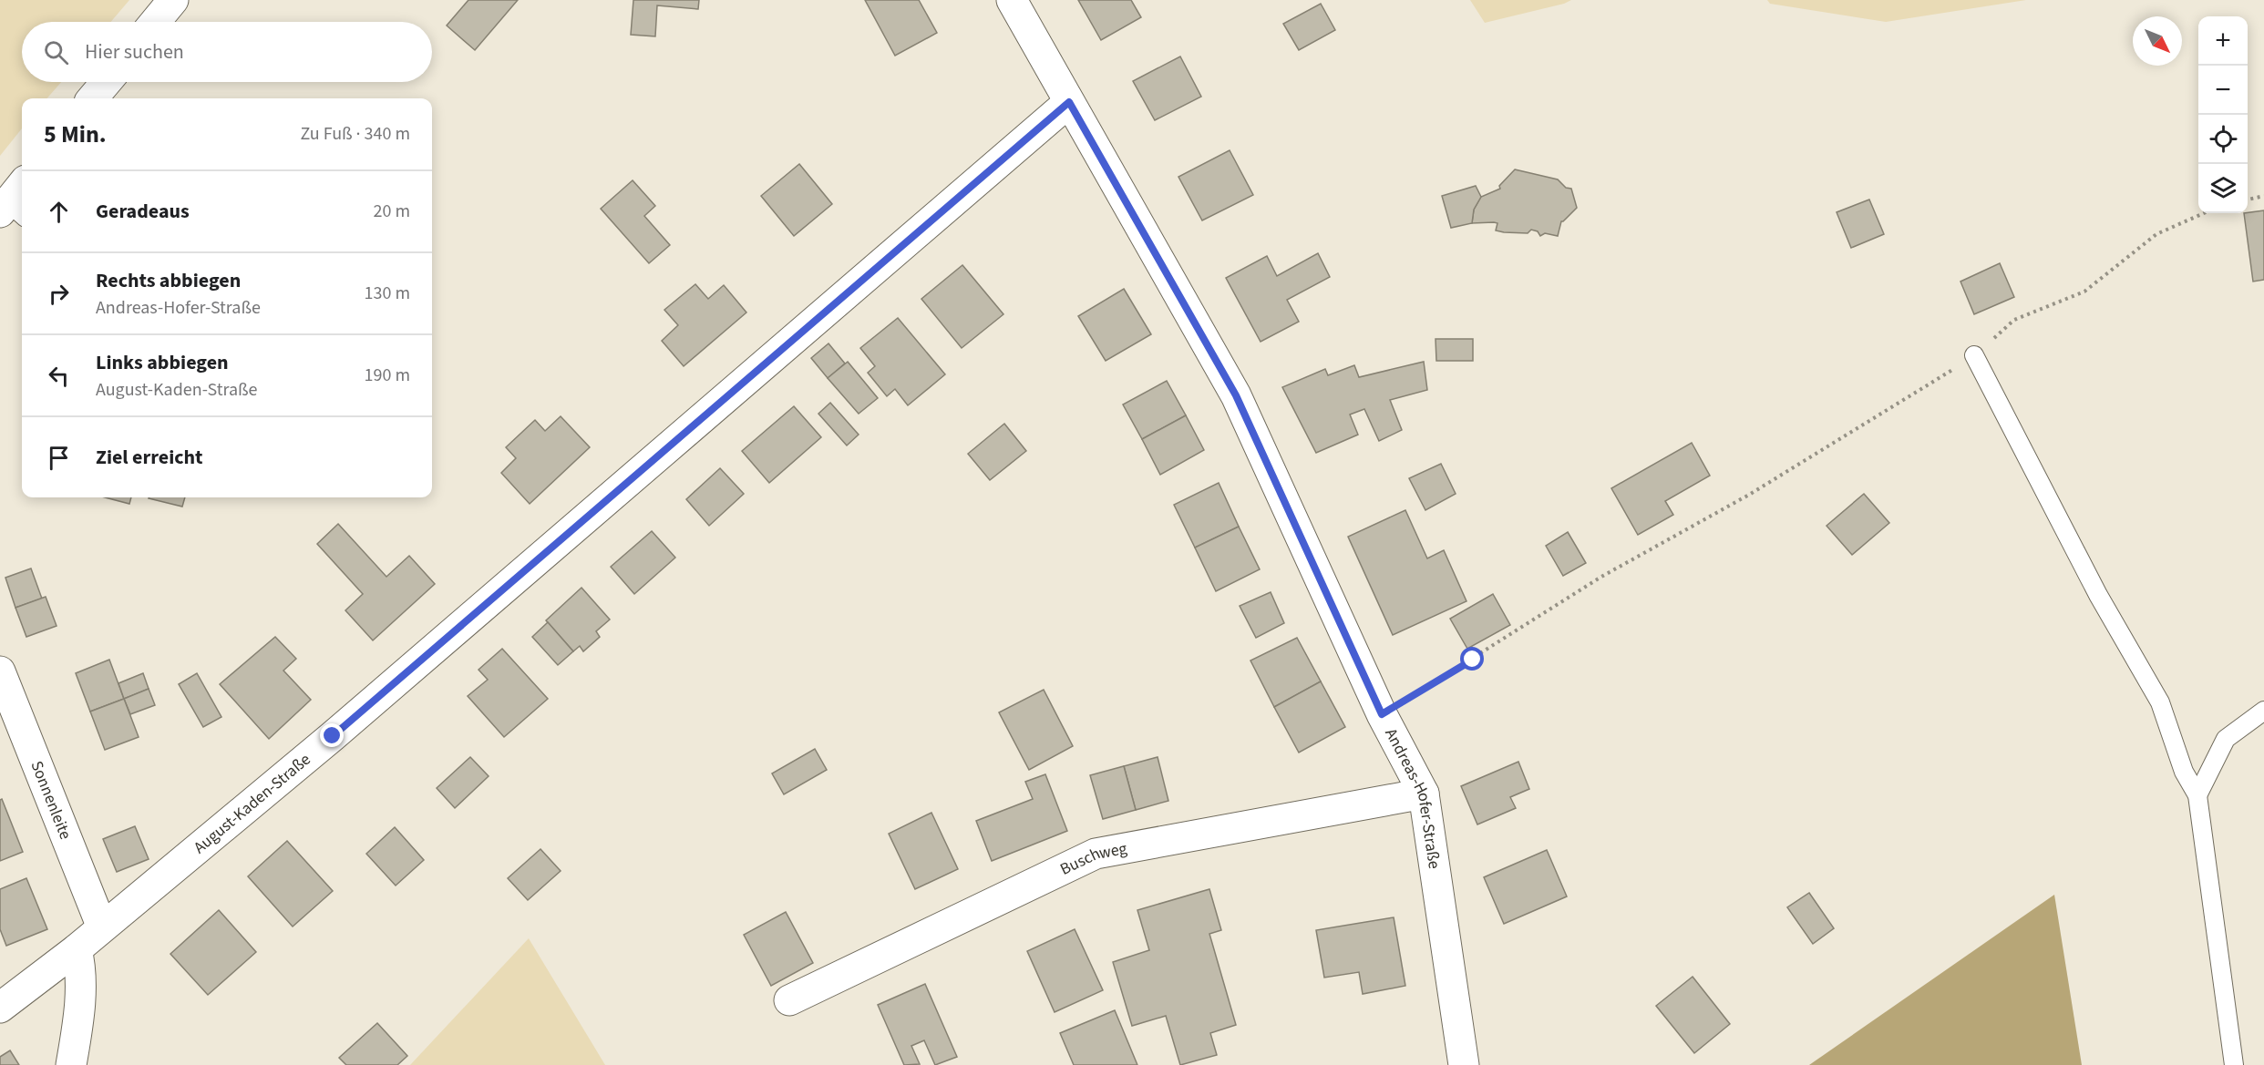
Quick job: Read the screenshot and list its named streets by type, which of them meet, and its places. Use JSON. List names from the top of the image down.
{
  "streets": {
    "street": [
      "Andreas-Hofer-Straße",
      "Sonnenleite",
      "August-Kaden-Straße",
      "Buschweg"
    ]
  },
  "crossings": [
    ["Andreas-Hofer-Straße", "August-Kaden-Straße"],
    ["Andreas-Hofer-Straße", "Buschweg"],
    ["Sonnenleite", "August-Kaden-Straße"]
  ],
  "north": "bottom right",
  "page": {
    "map_buttons": ["+", "−"],
    "search": "Hier suchen",
    "heading": ["5 Min.", "Zu Fuß · 340 m"],
    "list": [
      ["Geradeaus", "20 m"],
      ["Rechts abbiegen", "Andreas-Hofer-Straße", "130 m"],
      ["Links abbiegen", "August-Kaden-Straße", "190 m"],
      "Ziel erreicht"
    ]
  }
}
